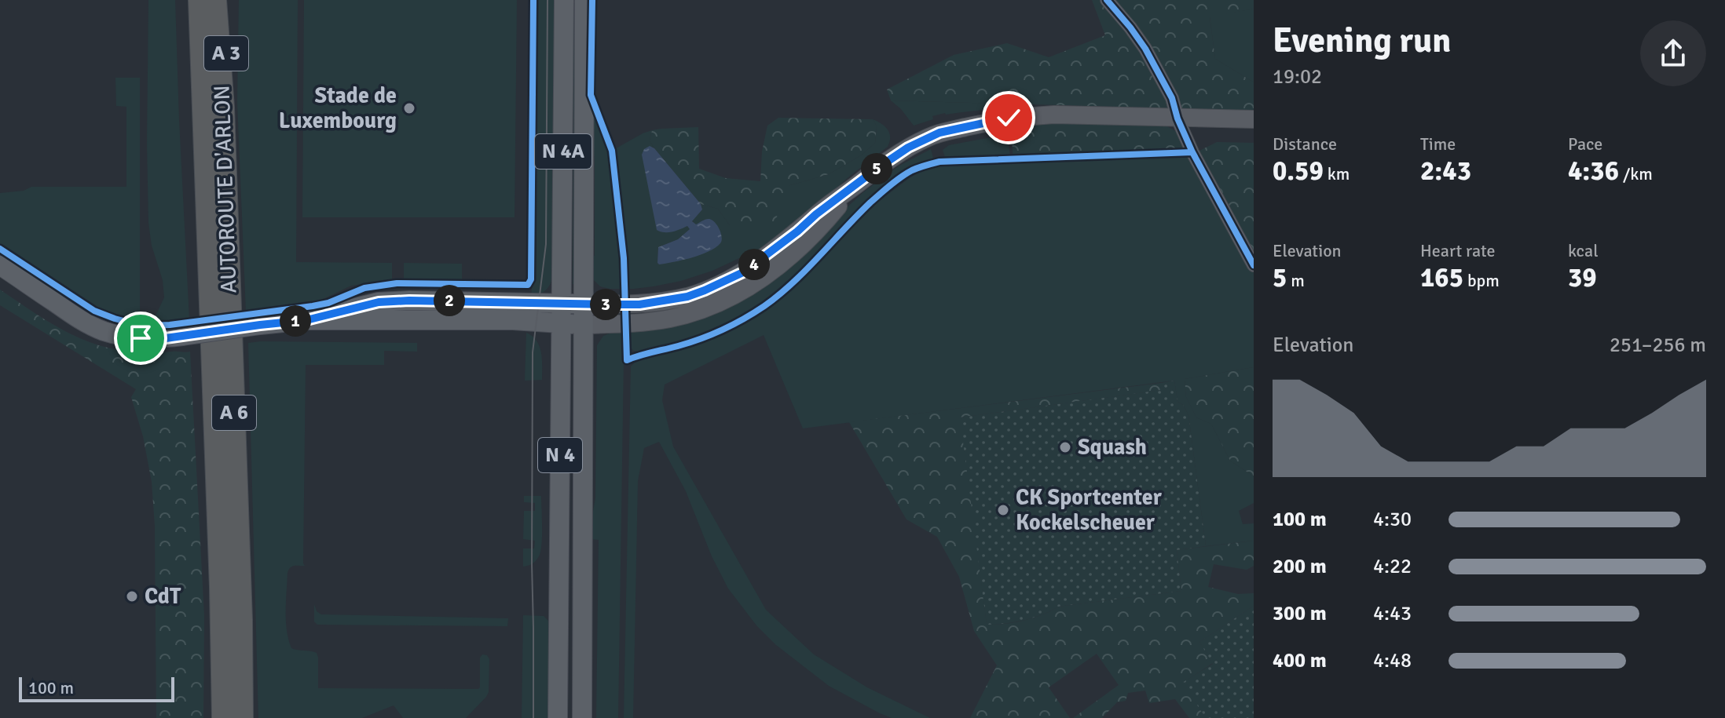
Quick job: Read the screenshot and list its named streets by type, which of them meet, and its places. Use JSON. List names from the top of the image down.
{
  "streets": {
    "highway": ["A 3", "AUTOROUTE D'ARLON", "A 6"],
    "main road": ["N 4A", "N 4"]
  },
  "crossings": [
    ["A 3", "AUTOROUTE D'ARLON"],
    ["N 4A", "N 4"]
  ],
  "places": [
    "Stade de Luxembourg",
    "Squash",
    "CK Sportcenter Kockelscheuer",
    "CdT"
  ],
  "scale_bar": "100 m",
  "page": {
    "heading": ["Evening run", "19:02"],
    "stats": [
      ["Distance", "0.59 km"],
      ["Time", "2:43"],
      ["Pace", "4:36 /km"],
      ["Elevation", "5 m"],
      ["Heart rate", "165 bpm"],
      ["kcal", "39"]
    ],
    "pins": [
      "5",
      "4",
      "2",
      "3",
      "1"
    ],
    "chart": ["Elevation", "251–256 m"],
    "list": [
      {
        "name": "100 m",
        "note": "4:30"
      },
      {
        "name": "200 m",
        "note": "4:22"
      },
      {
        "name": "300 m",
        "note": "4:43"
      },
      {
        "name": "400 m",
        "note": "4:48"
      }
    ],
    "scale": "100 m"
  }
}
